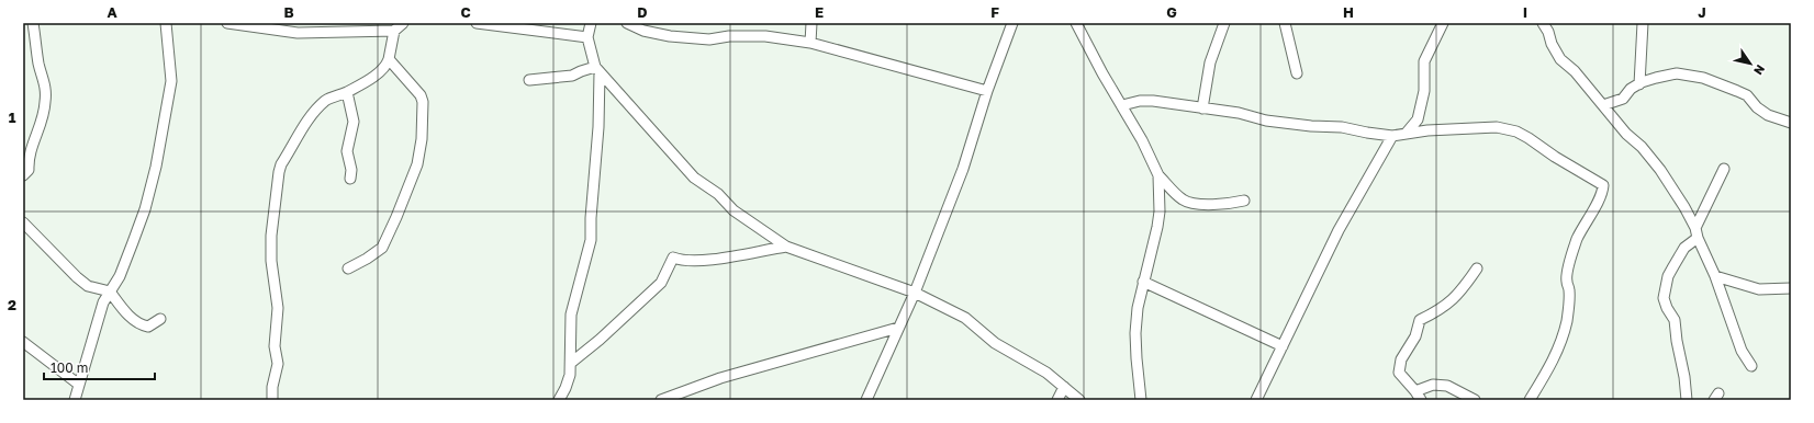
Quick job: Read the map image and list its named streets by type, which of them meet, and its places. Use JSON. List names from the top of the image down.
{
  "scale_bar": "100 m",
  "north": "bottom right",
  "grid": {
    "columns": [
      "A",
      "B",
      "C",
      "D",
      "E",
      "F",
      "G",
      "H",
      "I",
      "J"
    ],
    "rows": ["1", "2"]
  }
}
